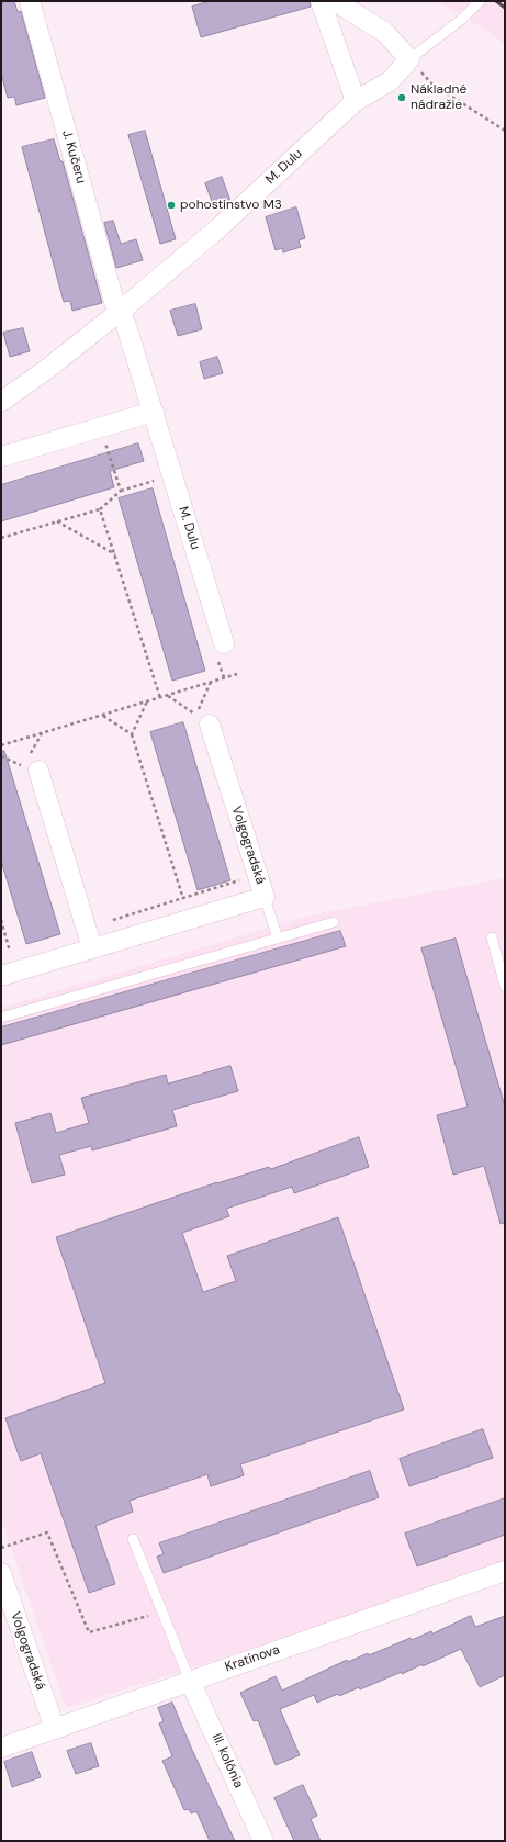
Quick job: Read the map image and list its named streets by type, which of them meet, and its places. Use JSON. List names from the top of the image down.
{
  "streets": {
    "street": [
      "J. Kučeru",
      "M. Dulu",
      "Volgogradská",
      "Kratinova",
      "III. kolónia"
    ]
  },
  "crossings": [
    ["J. Kučeru", "M. Dulu"],
    ["Volgogradská", "Kratinova"],
    ["Kratinova", "III. kolónia"]
  ],
  "places": ["Nákladné nádražie", "pohostinstvo M3"]
}
